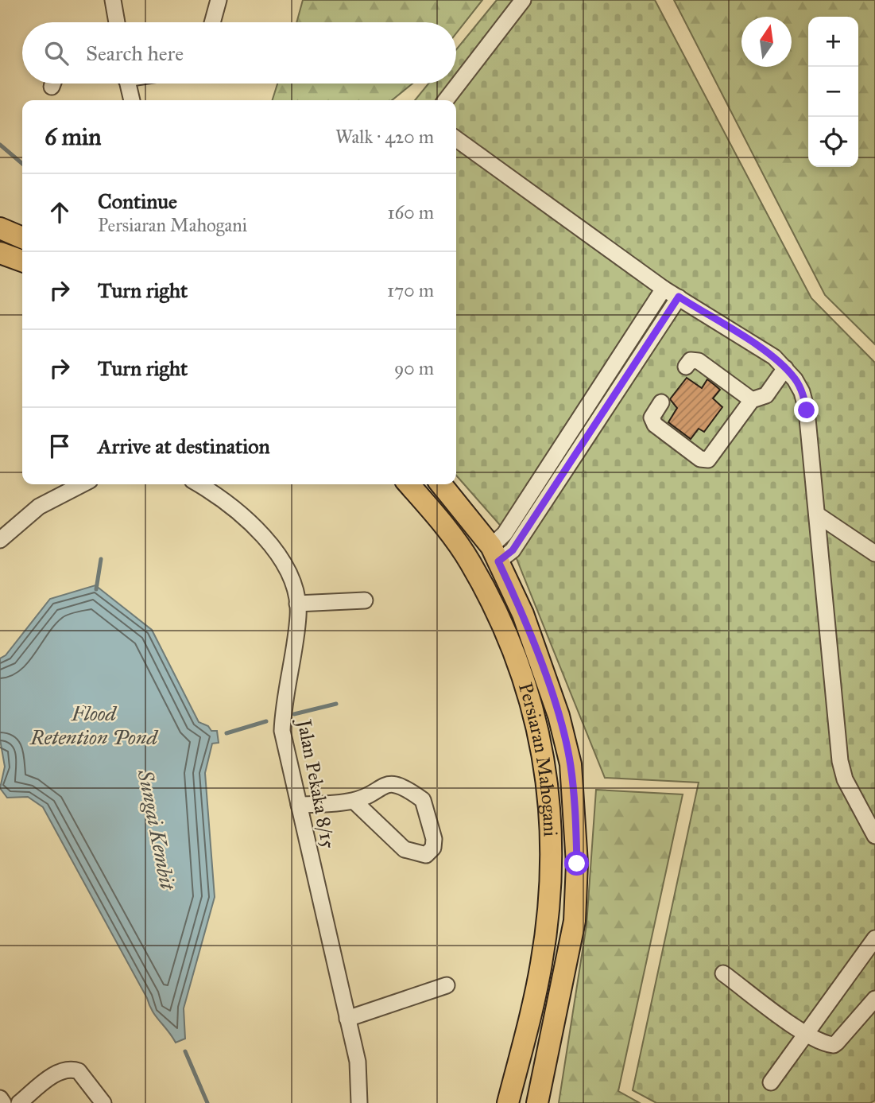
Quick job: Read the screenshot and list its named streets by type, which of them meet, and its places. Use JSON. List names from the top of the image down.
{
  "streets": {
    "main road": ["Persiaran Mahogani"],
    "street": ["Jalan Pekaka 8/15"]
  },
  "water": ["Flood Retention Pond", "Sungai Kembit"],
  "north": "top",
  "page": {
    "map_buttons": ["+", "−"],
    "search": "Search here",
    "heading": ["6 min", "Walk · 420 m"],
    "list": [
      ["Continue", "Persiaran Mahogani", "160 m"],
      ["Turn right", "170 m"],
      ["Turn right", "90 m"],
      "Arrive at destination"
    ]
  }
}
